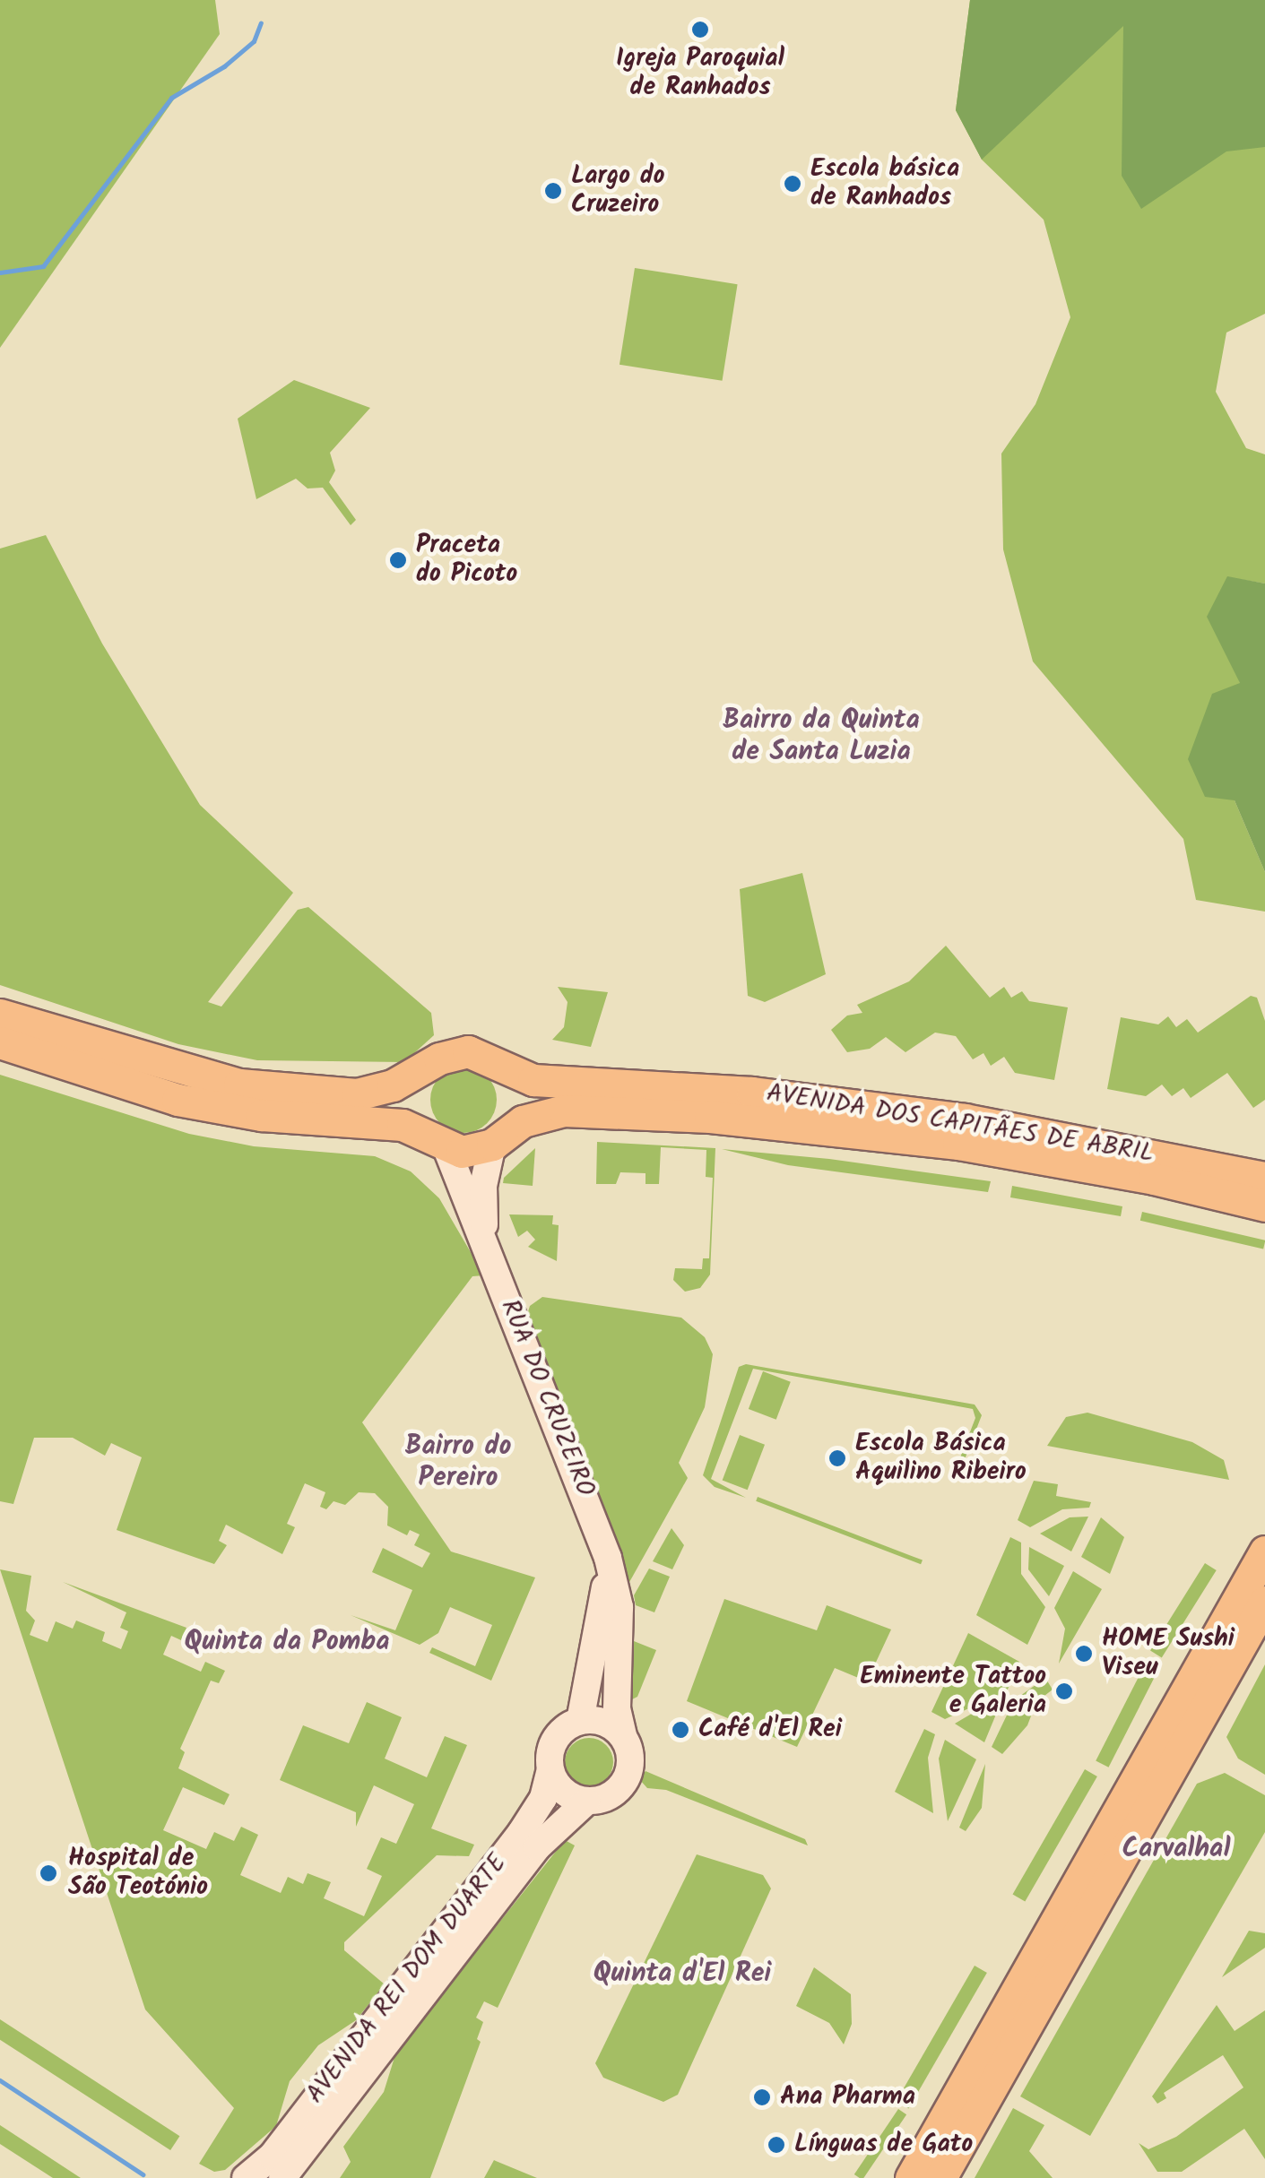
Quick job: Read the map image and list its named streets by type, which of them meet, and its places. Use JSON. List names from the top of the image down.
{
  "streets": {
    "main road": ["AVENIDA DOS CAPITÃES DE ABRIL", "RUA DO CRUZEIRO", "AVENIDA REI DOM DUARTE"]
  },
  "crossings": [
    ["AVENIDA DOS CAPITÃES DE ABRIL", "RUA DO CRUZEIRO"],
    ["RUA DO CRUZEIRO", "AVENIDA REI DOM DUARTE"]
  ],
  "districts": [
    "Bairro da Quinta de Santa Luzia",
    "Bairro do Pereiro",
    "Quinta da Pomba",
    "Carvalhal",
    "Quinta d'El Rei"
  ],
  "places": [
    "Igreja Paroquial de Ranhados",
    "Escola básica de Ranhados",
    "Largo do Cruzeiro",
    "Praceta do Picoto",
    "Escola Básica Aquilino Ribeiro",
    "HOME Sushi Viseu",
    "Eminente Tattoo e Galeria",
    "Café d'El Rei",
    "Hospital de São Teotónio",
    "Ana Pharma",
    "Línguas de Gato"
  ]
}
